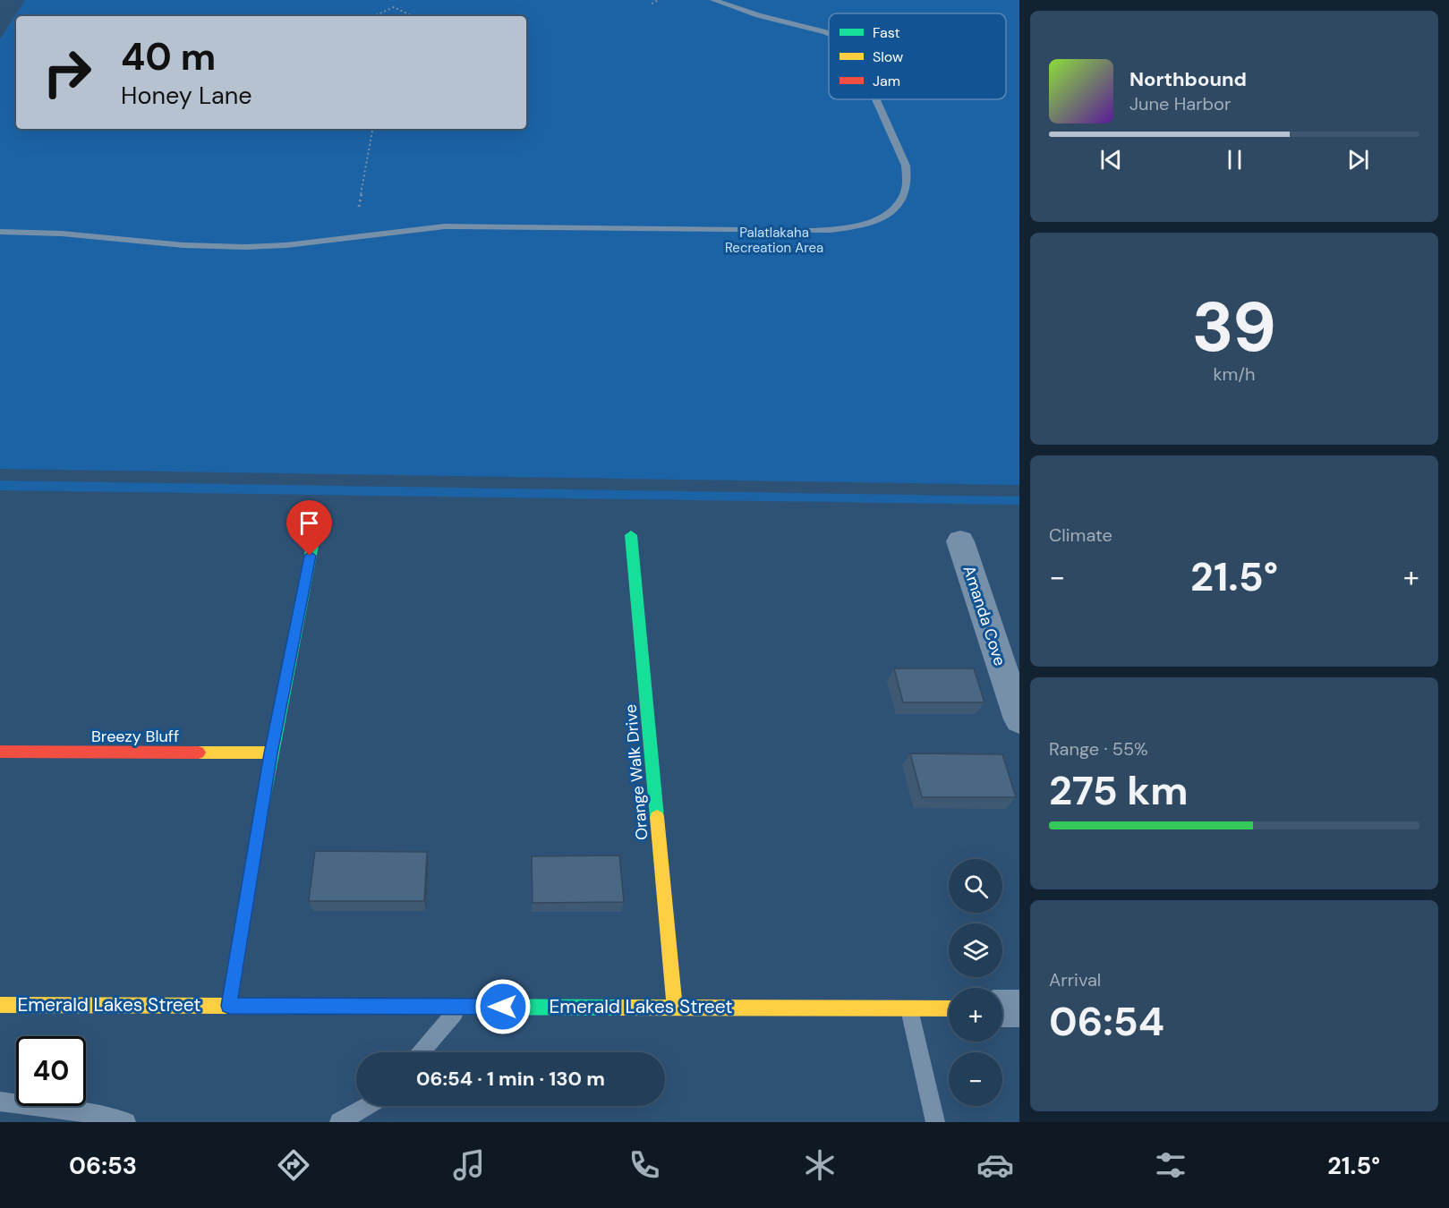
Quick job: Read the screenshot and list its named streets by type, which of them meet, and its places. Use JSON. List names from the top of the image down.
{
  "streets": {
    "street": [
      "Amanda Cove",
      "Breezy Bluff",
      "Orange Walk Drive",
      "Emerald Lakes Street"
    ]
  },
  "crossings": [
    ["Orange Walk Drive", "Emerald Lakes Street"]
  ],
  "parks": ["Palatlakaha Recreation Area"],
  "legend": ["Fast", "Slow", "Jam"],
  "page": {
    "turn": ["40 m", "Honey Lane"],
    "song": ["Northbound", "June Harbor"],
    "tile": [
      ["39", "km/h"],
      "Climate",
      ["Range · 55%", "275 km"],
      ["Arrival", "06:54"]
    ],
    "heat": ["−", "21.5°", "+"],
    "map_buttons": ["+", "−"],
    "limit": "40",
    "trip": "06:54 · 1 min · 130 m",
    "tabs": ["06:53", "21.5°"]
  }
}
